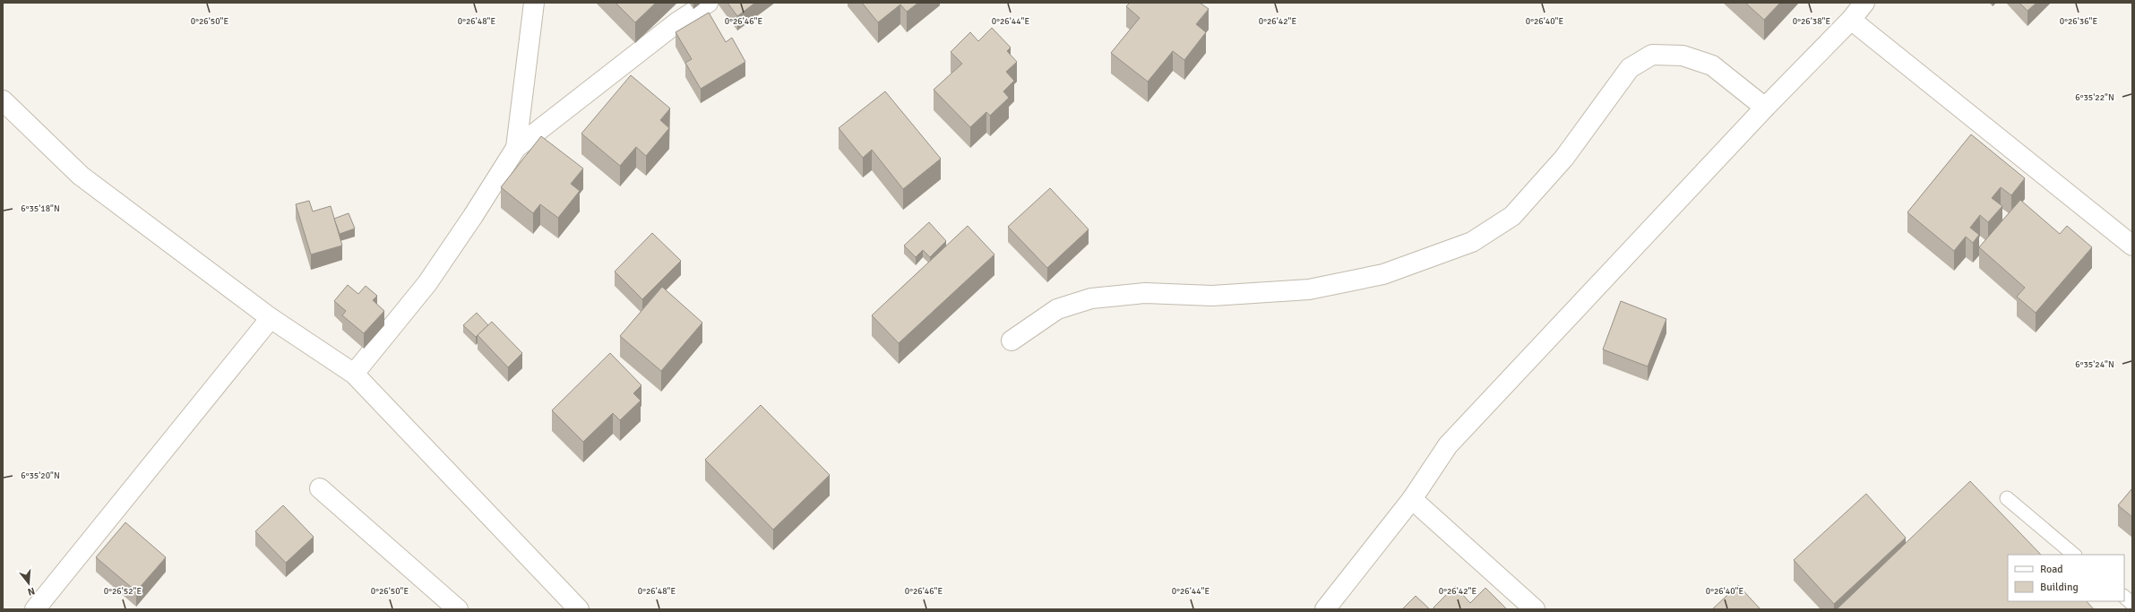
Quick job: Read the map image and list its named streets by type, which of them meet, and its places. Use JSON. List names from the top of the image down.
{
  "legend": ["Road", "Building"],
  "north": "bottom",
  "coordinates": [
    "0°26'50\"E",
    "0°26'48\"E",
    "0°26'46\"E",
    "0°26'44\"E",
    "0°26'42\"E",
    "0°26'40\"E",
    "0°26'38\"E",
    "0°26'36\"E",
    "6°35'22\"N",
    "6°35'18\"N",
    "6°35'24\"N",
    "6°35'20\"N",
    "0°26'52\"E"
  ]
}
